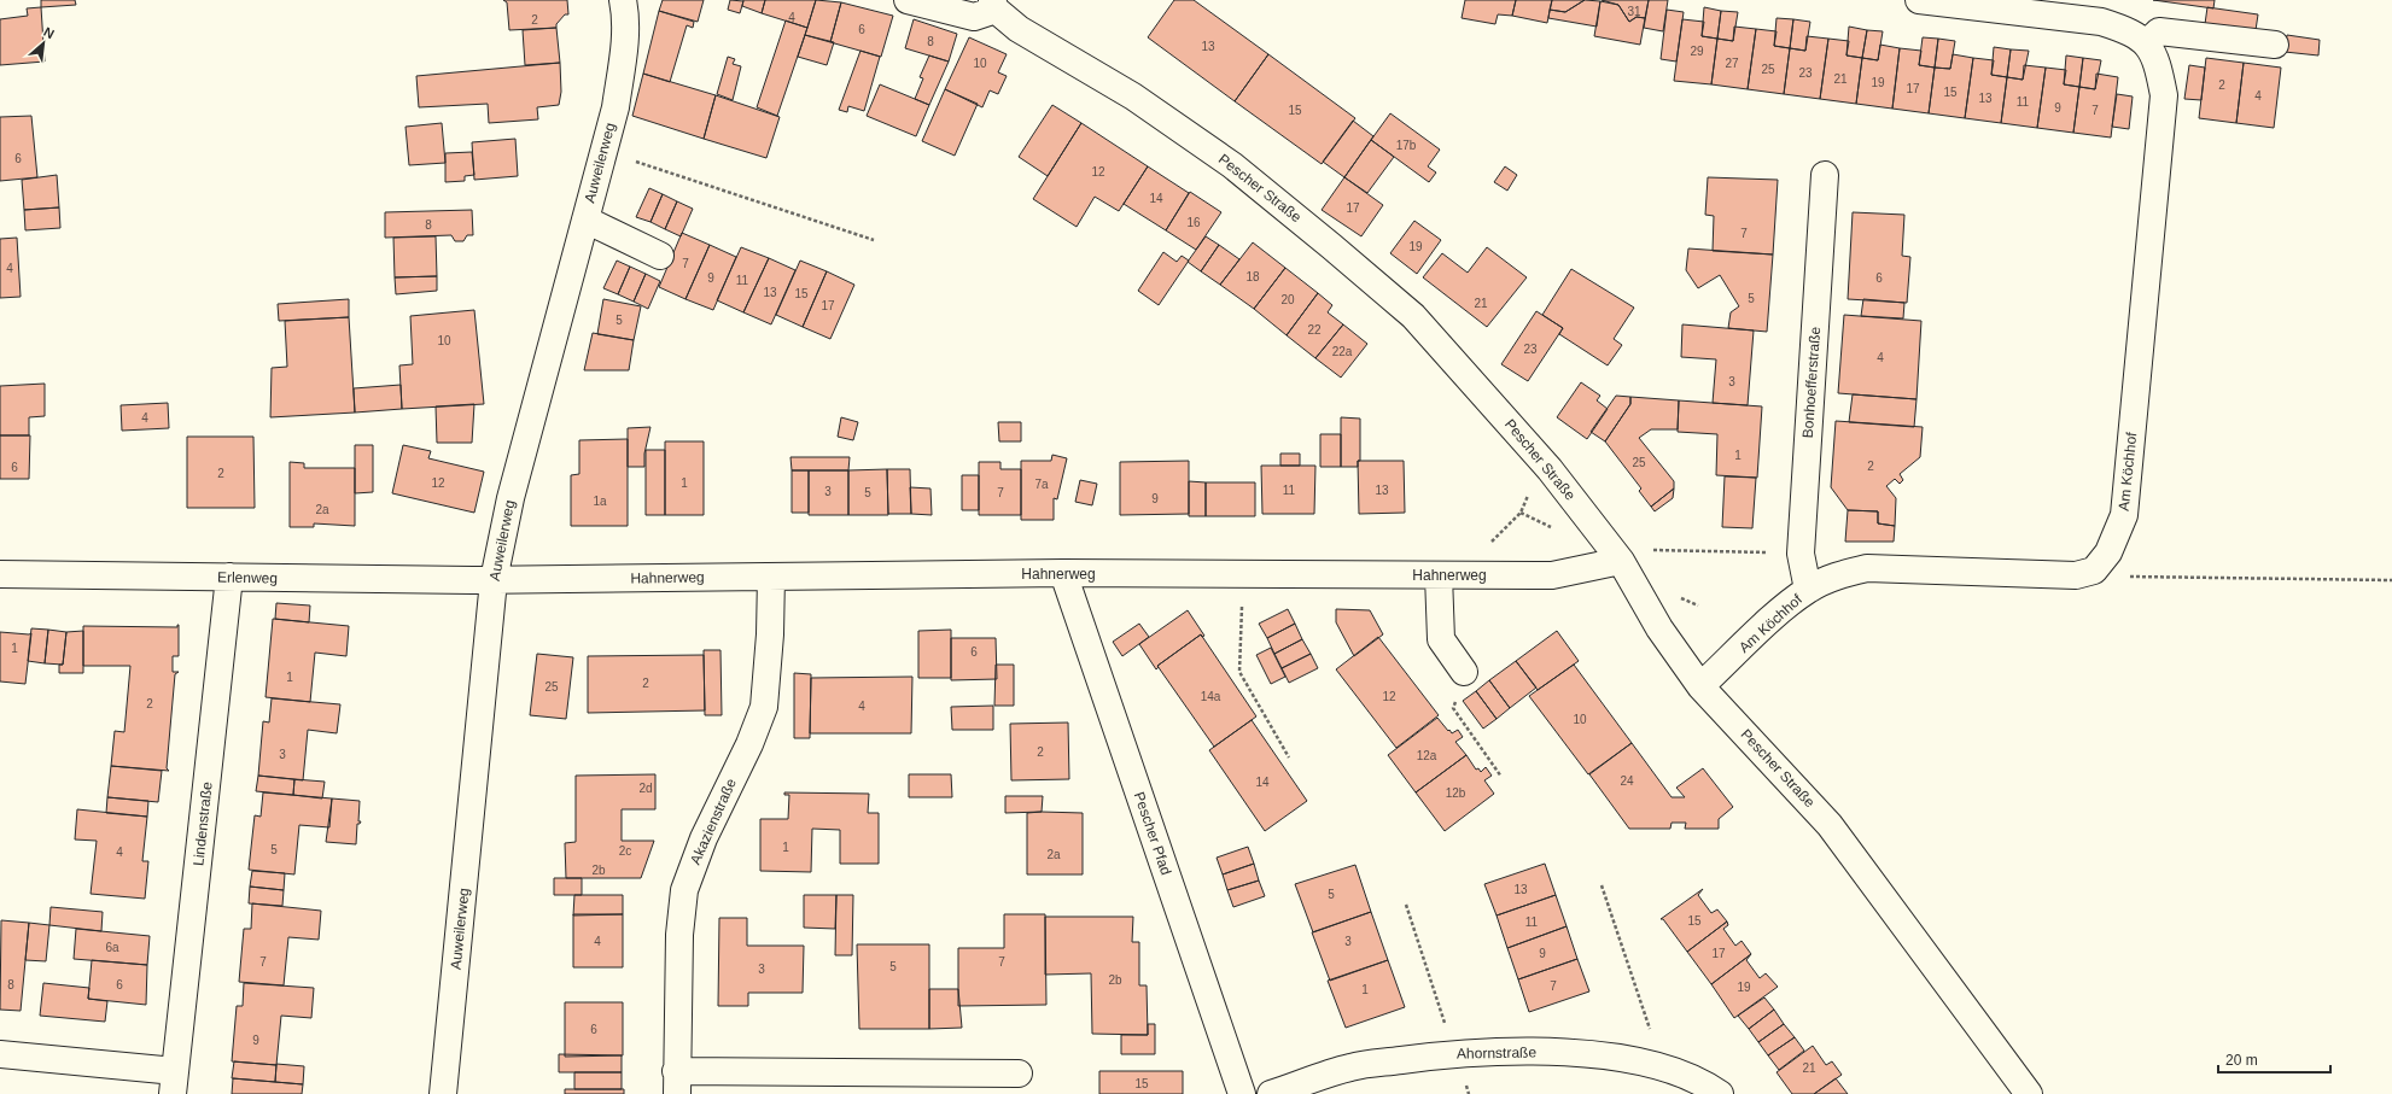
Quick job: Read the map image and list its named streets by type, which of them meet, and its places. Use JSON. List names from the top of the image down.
{
  "streets": {
    "street": [
      "Auweilerweg",
      "Pescher Straße",
      "Bonhoefferstraße",
      "Am Köchhof",
      "Hahnerweg",
      "Erlenweg",
      "Akazienstraße",
      "Lindenstraße",
      "Pescher Pfad",
      "Ahornstraße"
    ]
  },
  "crossings": [
    ["Auweilerweg", "Hahnerweg"],
    ["Auweilerweg", "Erlenweg"],
    ["Pescher Straße", "Am Köchhof"],
    ["Pescher Straße", "Hahnerweg"],
    ["Bonhoefferstraße", "Am Köchhof"],
    ["Hahnerweg", "Erlenweg"],
    ["Hahnerweg", "Akazienstraße"],
    ["Hahnerweg", "Pescher Pfad"],
    ["Erlenweg", "Lindenstraße"]
  ],
  "house_numbers": [
    "31",
    "4",
    "2",
    "6",
    "8",
    "13",
    "29",
    "10",
    "27",
    "25",
    "23",
    "21",
    "19",
    "2",
    "17",
    "15",
    "4",
    "13",
    "11",
    "9",
    "15",
    "7",
    "17b",
    "6",
    "12",
    "14",
    "17",
    "16",
    "8",
    "7",
    "19",
    "7",
    "4",
    "18",
    "9",
    "6",
    "11",
    "13",
    "15",
    "5",
    "20",
    "21",
    "17",
    "5",
    "22",
    "10",
    "23",
    "22a",
    "4",
    "3",
    "4",
    "1",
    "25",
    "2",
    "6",
    "2",
    "12",
    "1",
    "7a",
    "11",
    "13",
    "3",
    "5",
    "7",
    "9",
    "1a",
    "2a",
    "1",
    "6",
    "1",
    "2",
    "25",
    "14a",
    "12",
    "2",
    "4",
    "10",
    "2",
    "3",
    "12a",
    "24",
    "14",
    "2d",
    "12b",
    "1",
    "5",
    "2c",
    "4",
    "2a",
    "2b",
    "13",
    "5",
    "15",
    "11",
    "4",
    "3",
    "6a",
    "9",
    "17",
    "7",
    "7",
    "5",
    "3",
    "2b",
    "8",
    "6",
    "7",
    "19",
    "1",
    "6",
    "9",
    "21",
    "15"
  ],
  "scale_bar": "20 m",
  "north": "top right"
}
